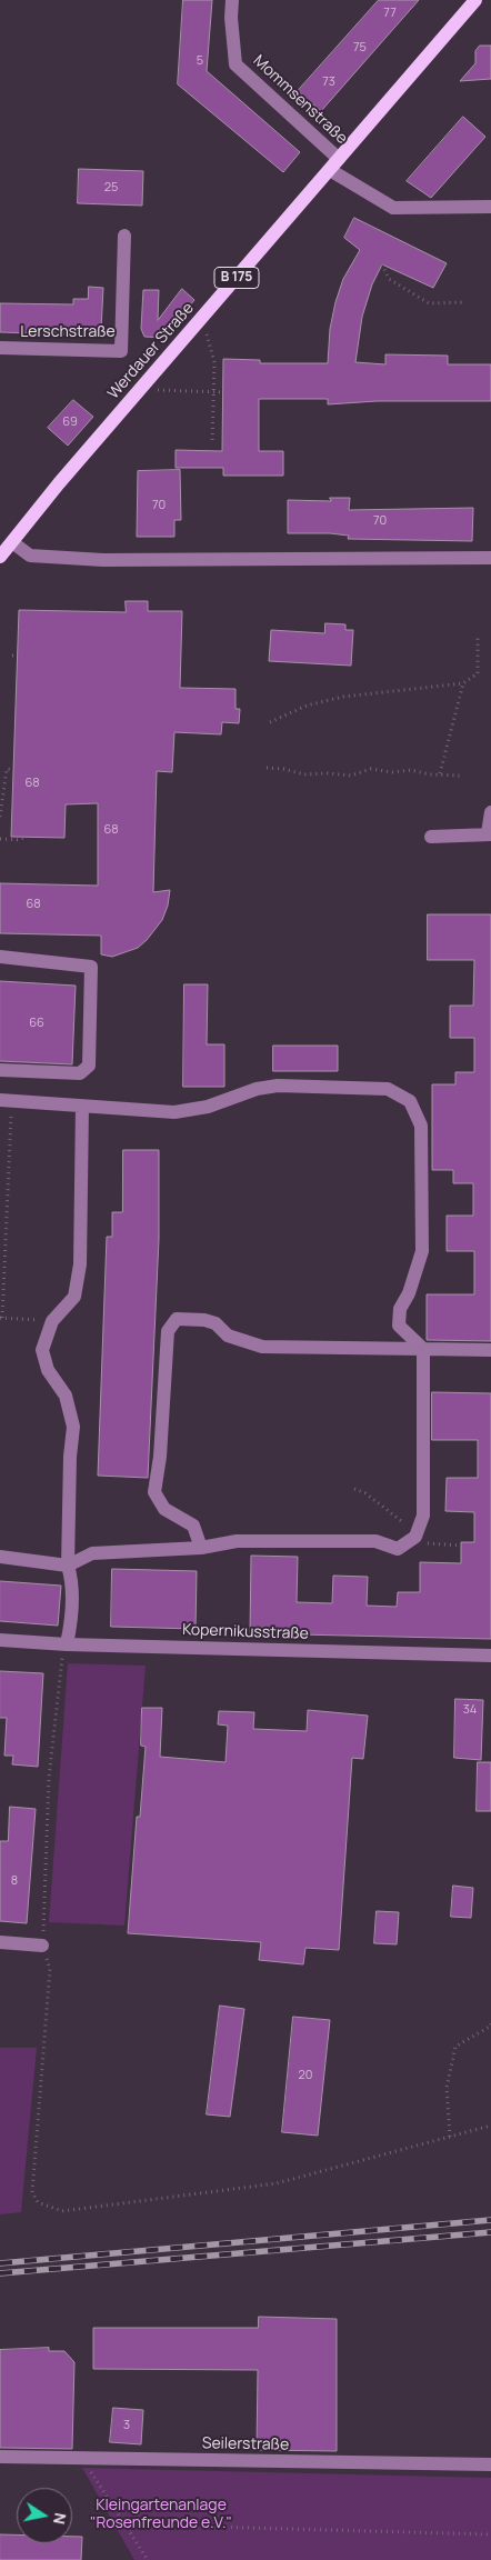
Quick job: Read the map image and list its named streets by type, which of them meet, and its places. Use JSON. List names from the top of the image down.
{
  "streets": {
    "main road": ["B 175", "Werdauer Straße"],
    "street": [
      "Mommsenstraße",
      "Lerschstraße",
      "Kopernikusstraße",
      "Seilerstraße"
    ]
  },
  "crossings": [
    ["Mommsenstraße", "Werdauer Straße"]
  ],
  "parks": ["Kleingartenanlage \"Rosenfreunde e.V.\""],
  "house_numbers": [
    "77",
    "75",
    "5",
    "73",
    "25",
    "69",
    "70",
    "70",
    "68",
    "68",
    "68",
    "66",
    "34",
    "8",
    "20",
    "3"
  ],
  "north": "right"
}
